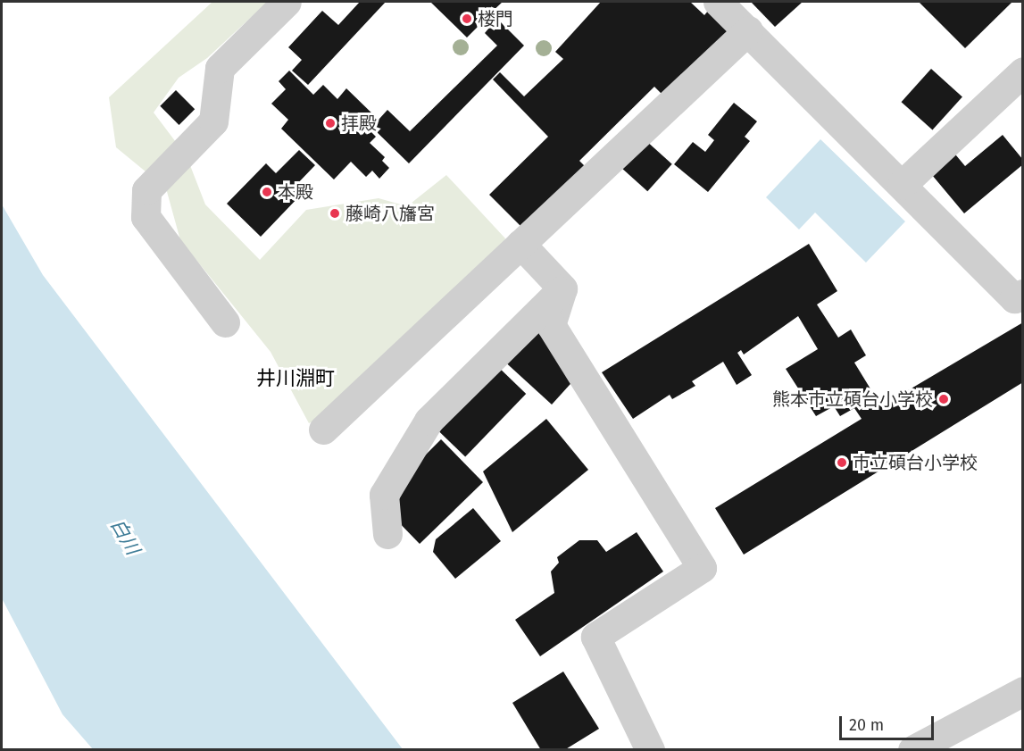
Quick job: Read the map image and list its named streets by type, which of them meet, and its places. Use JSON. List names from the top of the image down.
{
  "districts": ["井川淵町"],
  "water": ["白川"],
  "places": [
    "楼門",
    "拝殿",
    "本殿",
    "藤崎八旛宮",
    "熊本市立碩台小学校",
    "市立碩台小学校"
  ],
  "scale_bar": "20 m"
}
